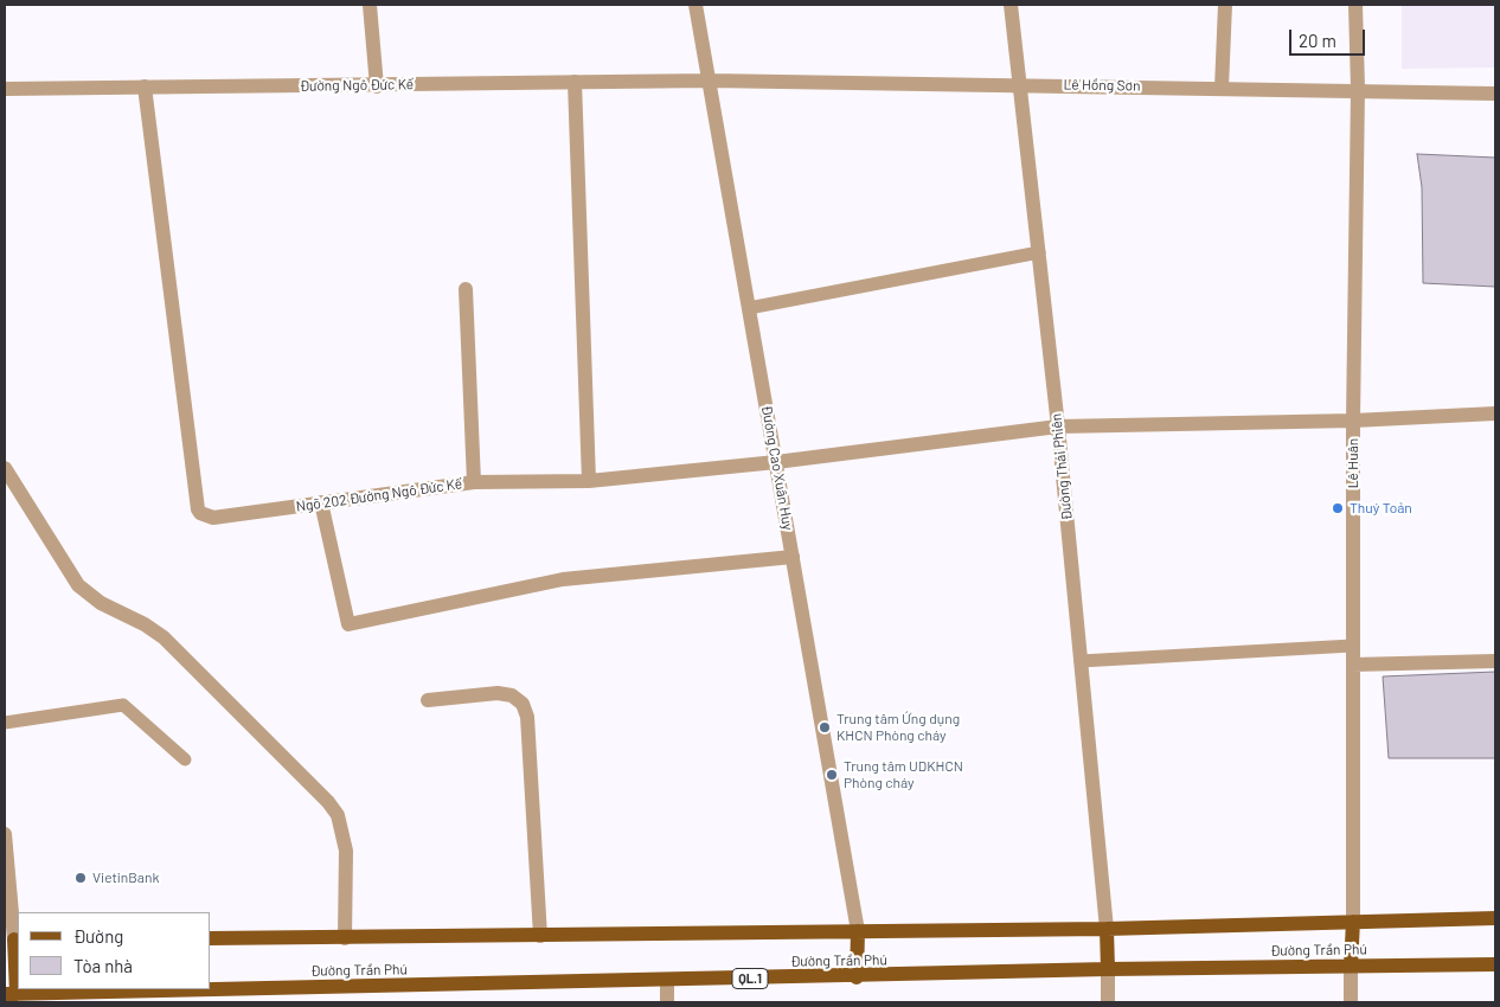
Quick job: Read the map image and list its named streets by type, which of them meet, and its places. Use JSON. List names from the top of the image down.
{
  "streets": {
    "main road": ["Đường Trần Phú", "QL.1"],
    "street": [
      "Đường Ngô Đức Kế",
      "Lê Hồng Sơn",
      "Lê Huân",
      "Đường Thái Phiên",
      "Đường Cao Xuân Huy",
      "Ngõ 202 Đường Ngô Đức Kế"
    ]
  },
  "crossings": [
    ["Đường Ngô Đức Kế", "Lê Hồng Sơn"],
    ["Đường Ngô Đức Kế", "Đường Cao Xuân Huy"],
    ["Đường Ngô Đức Kế", "Ngõ 202 Đường Ngô Đức Kế"],
    ["Lê Hồng Sơn", "Lê Huân"],
    ["Lê Hồng Sơn", "Đường Thái Phiên"],
    ["Lê Hồng Sơn", "Đường Cao Xuân Huy"],
    ["Lê Huân", "Ngõ 202 Đường Ngô Đức Kế"],
    ["Lê Huân", "Đường Trần Phú"],
    ["Đường Thái Phiên", "Ngõ 202 Đường Ngô Đức Kế"],
    ["Đường Thái Phiên", "Đường Trần Phú"],
    ["Đường Cao Xuân Huy", "Ngõ 202 Đường Ngô Đức Kế"],
    ["Đường Cao Xuân Huy", "Đường Trần Phú"]
  ],
  "places": [
    "Thuý Toản",
    "Trung tâm Ứng dụng KHCN Phòng cháy",
    "Trung tâm UDKHCN Phòng cháy",
    "VietinBank"
  ],
  "legend": ["Đường", "Tòa nhà"],
  "scale_bar": "20 m"
}
